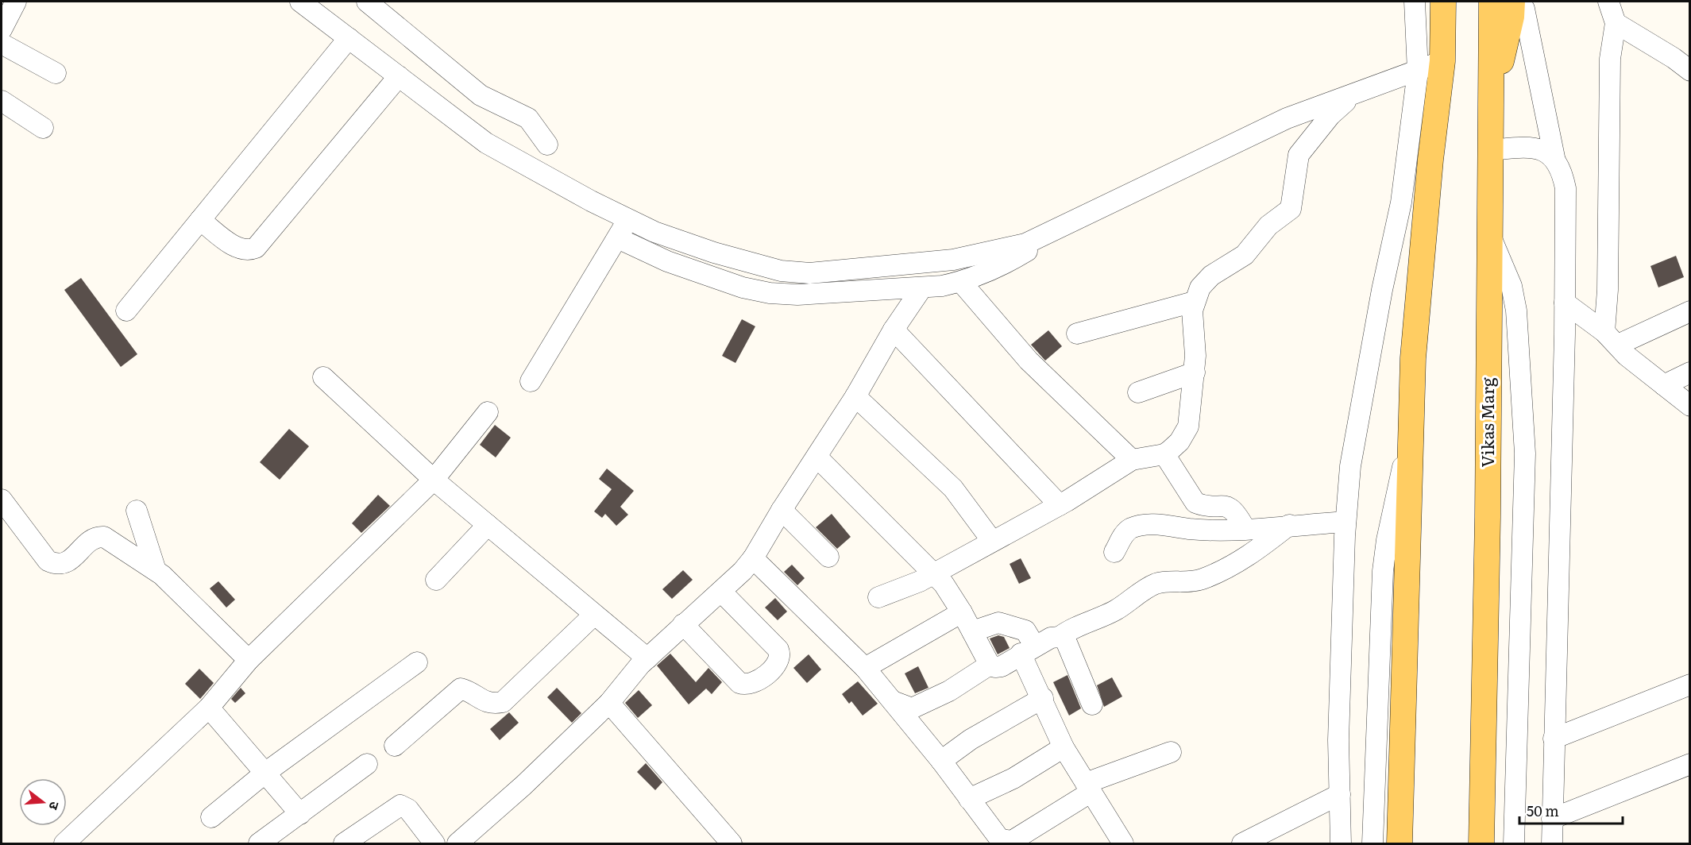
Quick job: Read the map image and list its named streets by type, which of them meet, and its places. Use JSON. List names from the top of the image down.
{
  "streets": {
    "main road": ["Vikas Marg"]
  },
  "scale_bar": "50 m",
  "north": "right"
}
